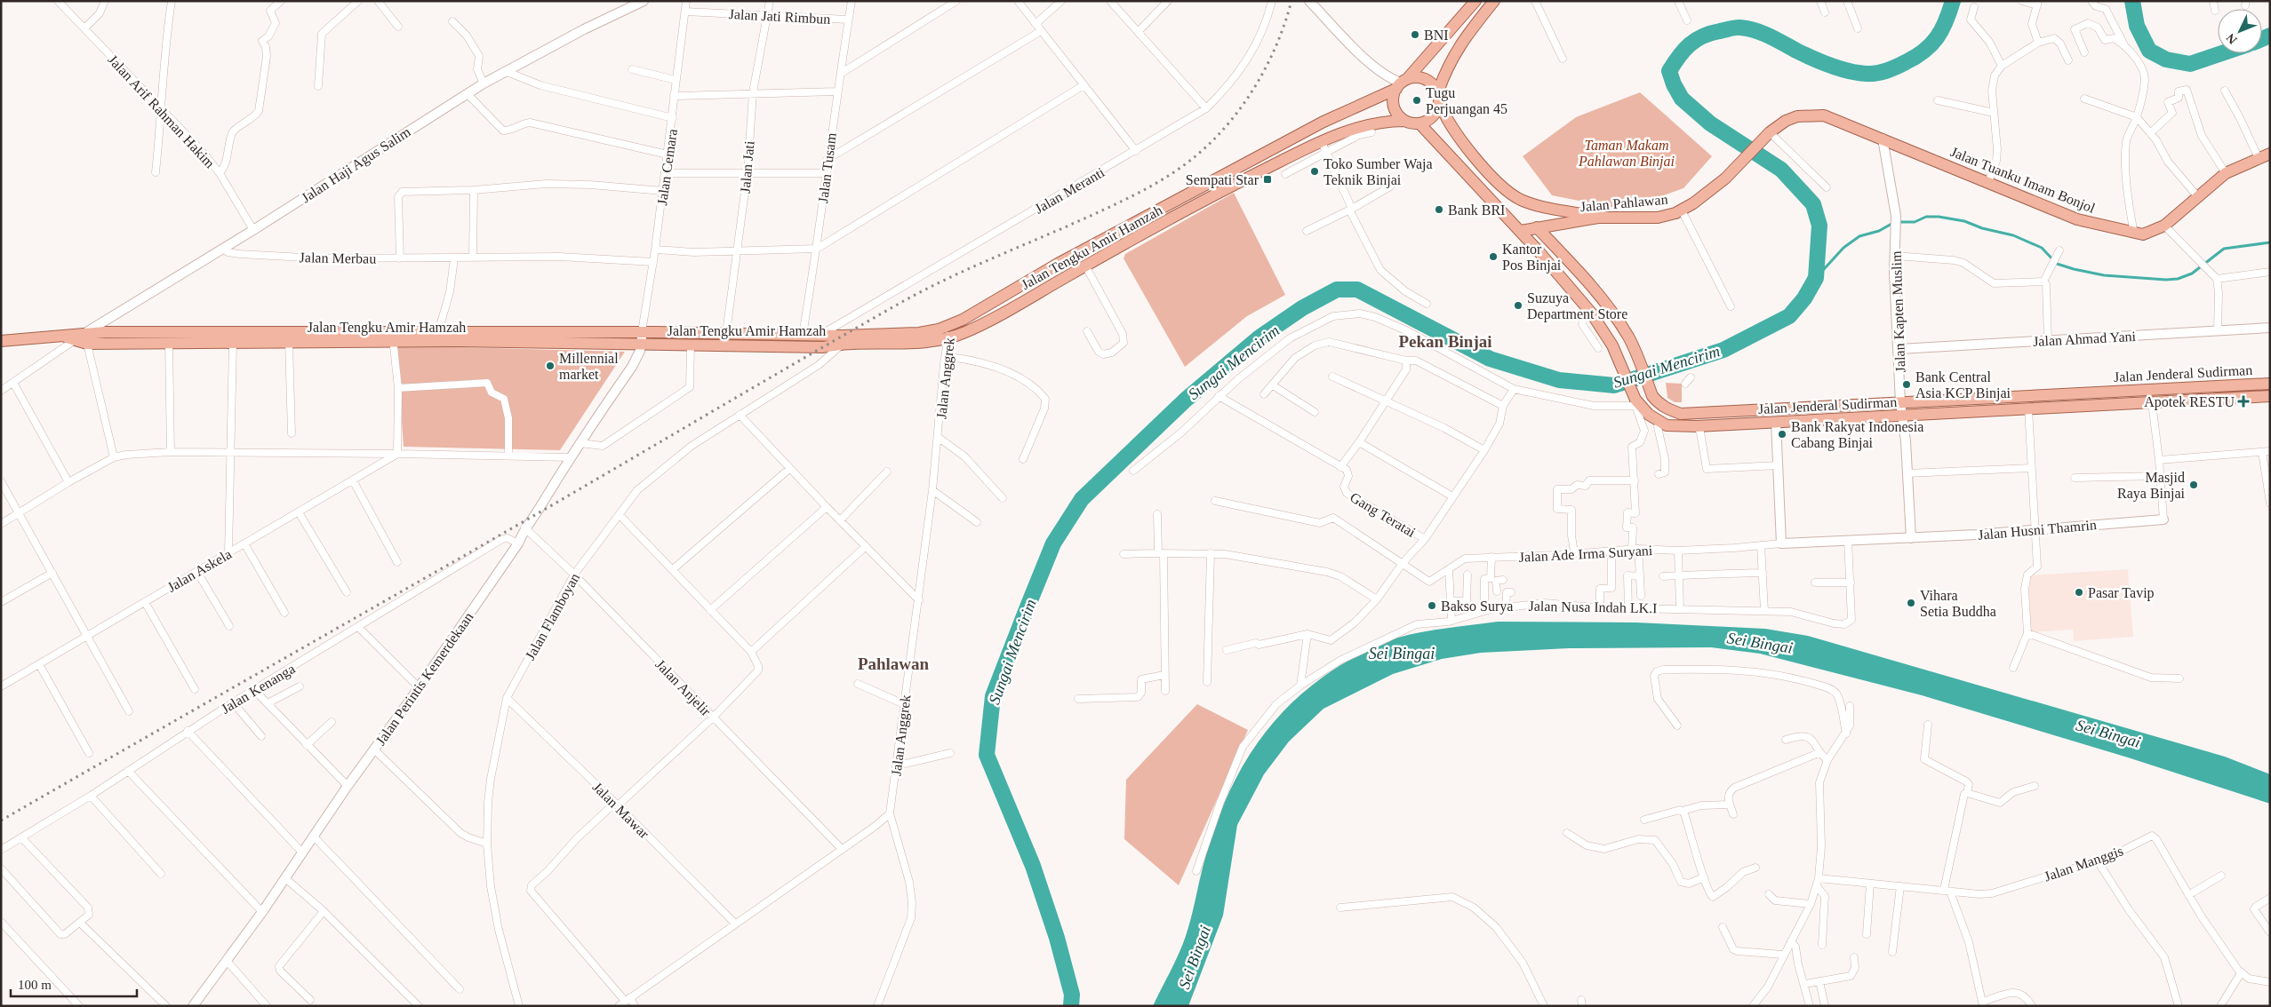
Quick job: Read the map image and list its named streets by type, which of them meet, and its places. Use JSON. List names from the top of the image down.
{
  "streets": {
    "main road": [
      "Jalan Tuanku Imam Bonjol",
      "Jalan Pahlawan",
      "Jalan Tengku Amir Hamzah",
      "Jalan Jenderal Sudirman"
    ],
    "street": [
      "Jalan Jati Rimbun",
      "Jalan Arif Rahman Hakim",
      "Jalan Haji Agus Salim",
      "Jalan Cemara",
      "Jalan Jati",
      "Jalan Tusam",
      "Jalan Meranti",
      "Jalan Merbau",
      "Jalan Kapten Muslim",
      "Jalan Ahmad Yani",
      "Jalan Anggrek",
      "Gang Teratai",
      "Jalan Husni Thamrin",
      "Jalan Ade Irma Suryani",
      "Jalan Askela",
      "Jalan Nusa Indah LK.I",
      "Jalan Flamboyan",
      "Jalan Perintis Kemerdekaan",
      "Jalan Anjelir",
      "Jalan Kenanga",
      "Jalan Mawar",
      "Jalan Manggis"
    ]
  },
  "crossings": [
    ["Jalan Jati Rimbun", "Jalan Cemara"],
    ["Jalan Jati Rimbun", "Jalan Jati"],
    ["Jalan Jati Rimbun", "Jalan Tusam"],
    ["Jalan Arif Rahman Hakim", "Jalan Haji Agus Salim"],
    ["Jalan Haji Agus Salim", "Jalan Tengku Amir Hamzah"],
    ["Jalan Haji Agus Salim", "Jalan Merbau"],
    ["Jalan Cemara", "Jalan Tengku Amir Hamzah"],
    ["Jalan Cemara", "Jalan Merbau"],
    ["Jalan Jati", "Jalan Tengku Amir Hamzah"],
    ["Jalan Tusam", "Jalan Tengku Amir Hamzah"],
    ["Jalan Tuanku Imam Bonjol", "Jalan Pahlawan"],
    ["Jalan Tuanku Imam Bonjol", "Jalan Kapten Muslim"],
    ["Jalan Meranti", "Jalan Tengku Amir Hamzah"],
    ["Jalan Pahlawan", "Jalan Jenderal Sudirman"],
    ["Jalan Tengku Amir Hamzah", "Jalan Jenderal Sudirman"],
    ["Jalan Tengku Amir Hamzah", "Jalan Anggrek"],
    ["Jalan Tengku Amir Hamzah", "Jalan Flamboyan"],
    ["Jalan Tengku Amir Hamzah", "Jalan Perintis Kemerdekaan"],
    ["Jalan Kapten Muslim", "Jalan Ahmad Yani"],
    ["Jalan Kapten Muslim", "Jalan Jenderal Sudirman"],
    ["Jalan Kapten Muslim", "Jalan Husni Thamrin"],
    ["Jalan Husni Thamrin", "Jalan Ade Irma Suryani"],
    ["Jalan Flamboyan", "Jalan Anjelir"],
    ["Jalan Flamboyan", "Jalan Mawar"],
    ["Jalan Perintis Kemerdekaan", "Jalan Anjelir"],
    ["Jalan Perintis Kemerdekaan", "Jalan Kenanga"]
  ],
  "districts": ["Pekan Binjai", "Pahlawan"],
  "water": ["Sungai Mencirim", "Sei Bingai"],
  "parks": ["Taman Makam Pahlawan Binjai"],
  "places": {
    "other": [
      "BNI",
      "Tugu Perjuangan 45",
      "Toko Sumber Waja Teknik Binjai",
      "Bank BRI",
      "Kantor Pos Binjai",
      "Suzuya Department Store",
      "Millennial market",
      "Bank Central Asia KCP Binjai",
      "Bank Rakyat Indonesia Cabang Binjai",
      "Masjid Raya Binjai",
      "Pasar Tavip",
      "Vihara Setia Buddha",
      "Bakso Surya"
    ],
    "transit": ["Sempati Star"],
    "health": ["Apotek RESTU"]
  },
  "scale_bar": "100 m",
  "north": "bottom left"
}
